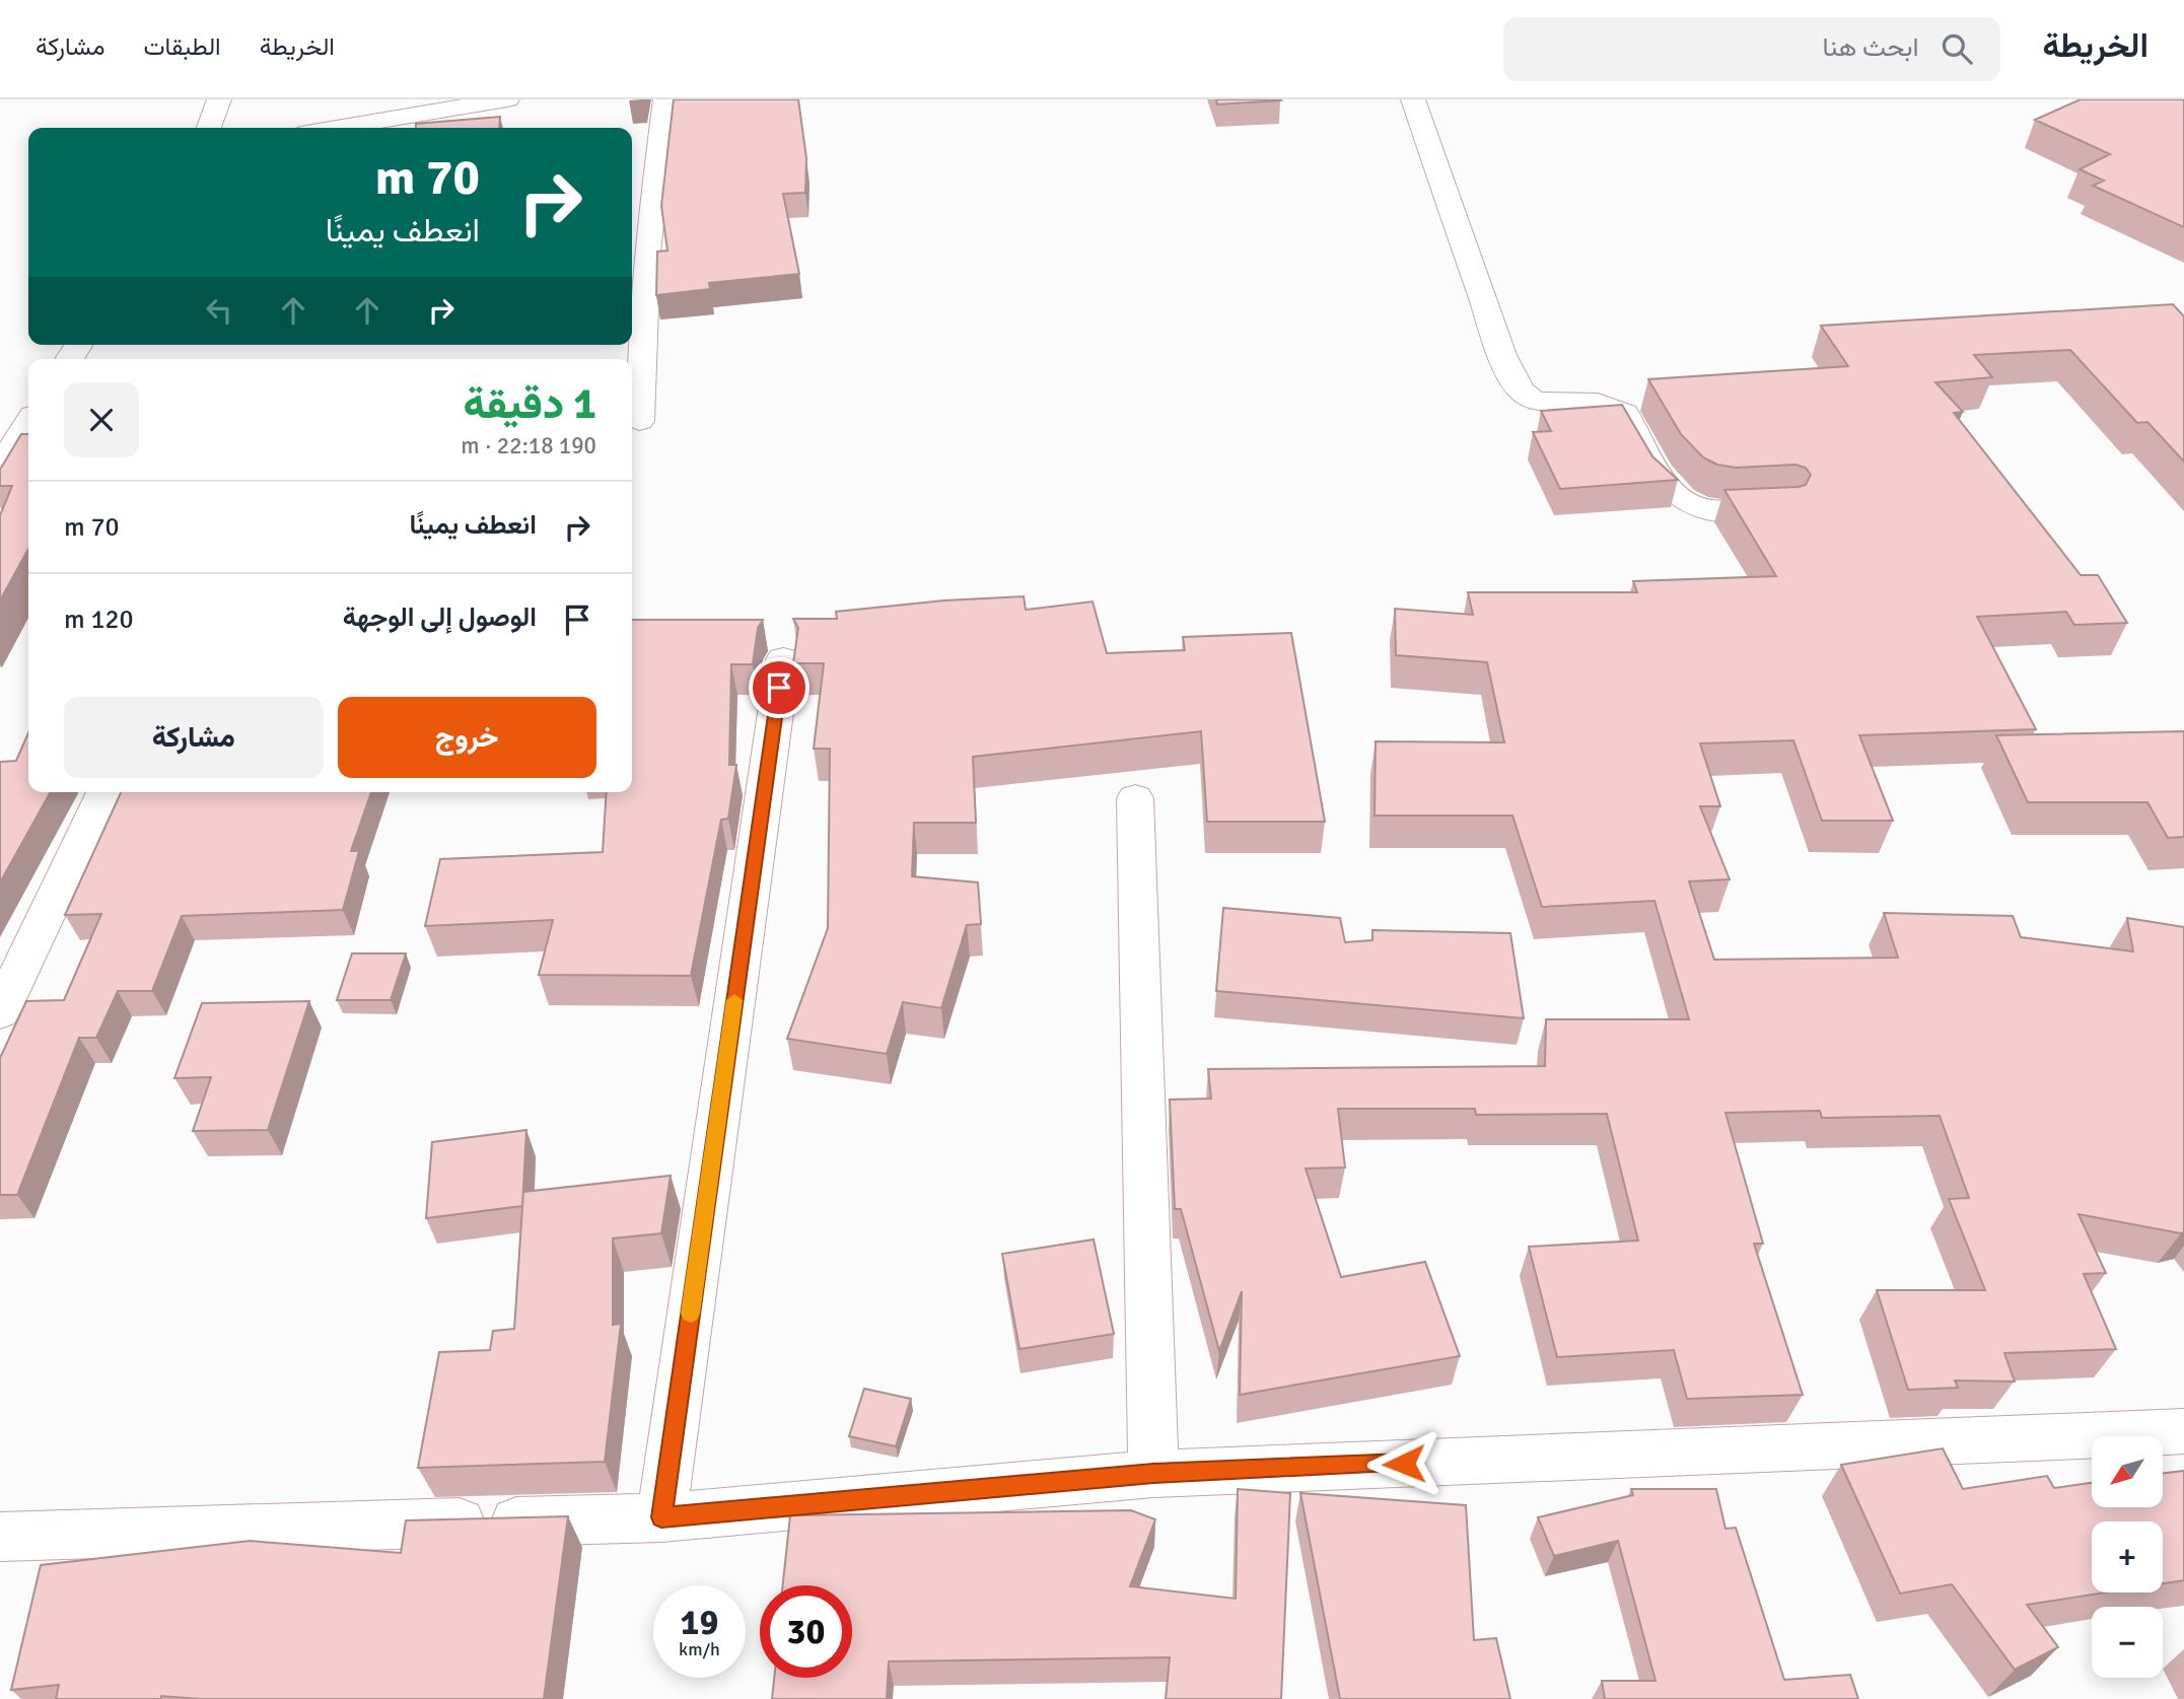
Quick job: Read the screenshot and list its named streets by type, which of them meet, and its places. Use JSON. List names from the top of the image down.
{
  "north": "bottom left",
  "page": {
    "header": "الخريطة",
    "search": "ابحث هنا",
    "nav": ["الخريطة", "الطبقات", "مشاركة"],
    "turn": ["70 m", "انعطف يمينًا"],
    "heading": ["1 دقيقة", "190 m · 22:18"],
    "list": [
      {
        "name": "انعطف يمينًا",
        "value": "70 m"
      },
      {
        "name": "الوصول إلى الوجهة",
        "value": "120 m"
      }
    ],
    "buttons": ["خروج", "مشاركة"],
    "map_buttons": ["+", "−"],
    "speed": "19 km/h",
    "limit": "30"
  }
}
